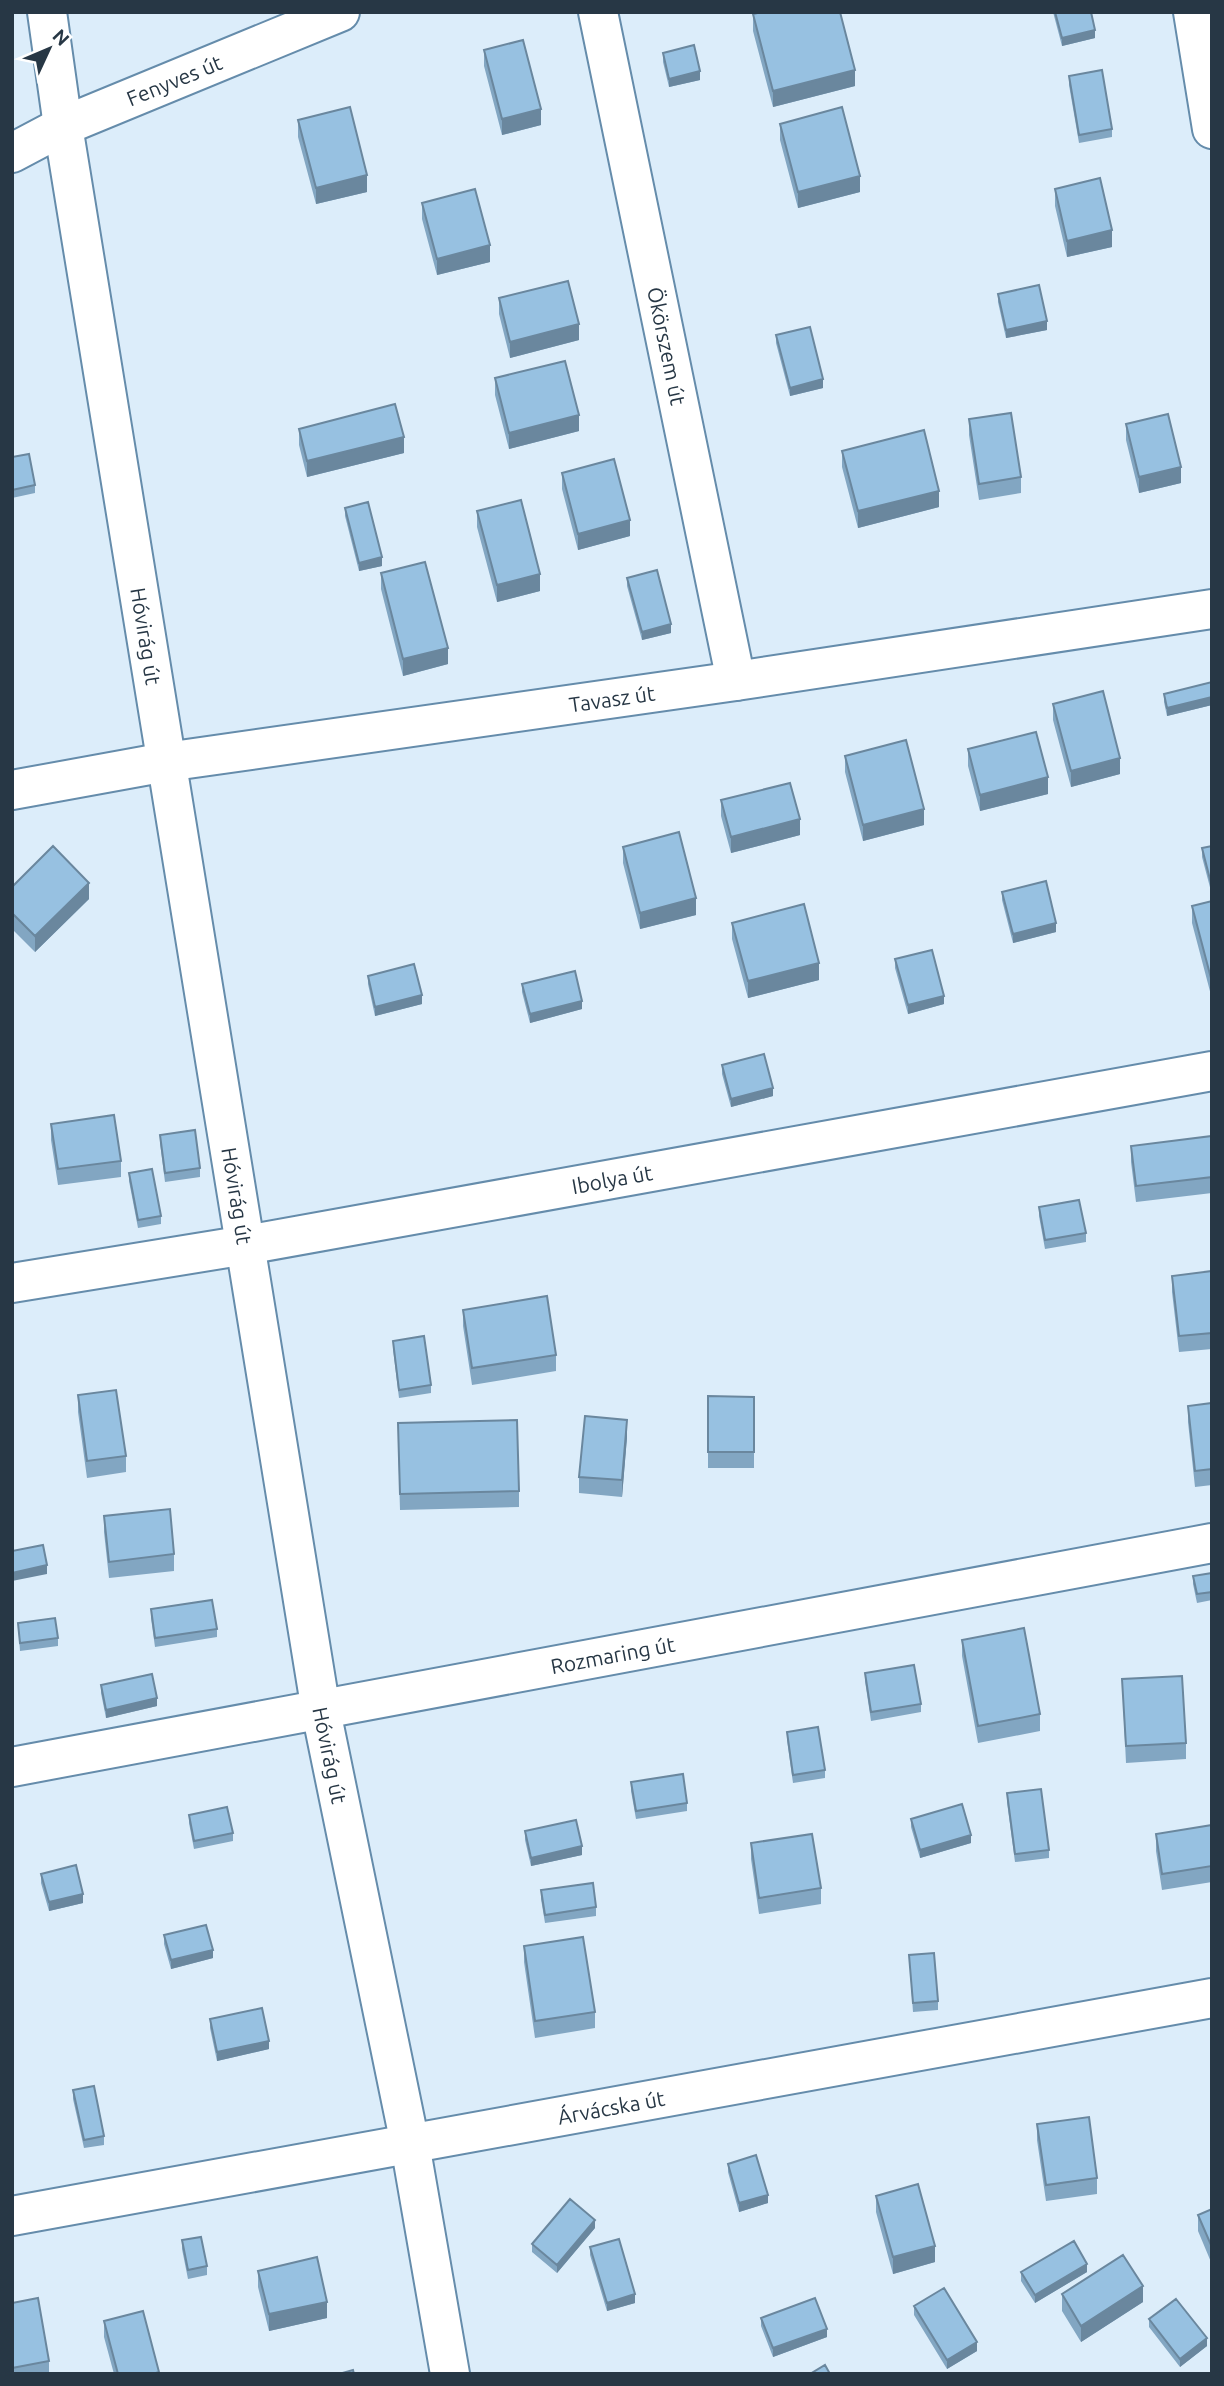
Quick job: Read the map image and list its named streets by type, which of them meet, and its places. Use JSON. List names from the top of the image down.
{
  "streets": {
    "street": [
      "Fenyves út",
      "Ökörszem út",
      "Hóvirág út",
      "Tavasz út",
      "Ibolya út",
      "Rozmaring út",
      "Árvácska út"
    ]
  },
  "crossings": [
    ["Fenyves út", "Hóvirág út"],
    ["Ökörszem út", "Tavasz út"],
    ["Hóvirág út", "Tavasz út"],
    ["Hóvirág út", "Ibolya út"],
    ["Hóvirág út", "Rozmaring út"],
    ["Hóvirág út", "Árvácska út"]
  ],
  "north": "top right"
}
